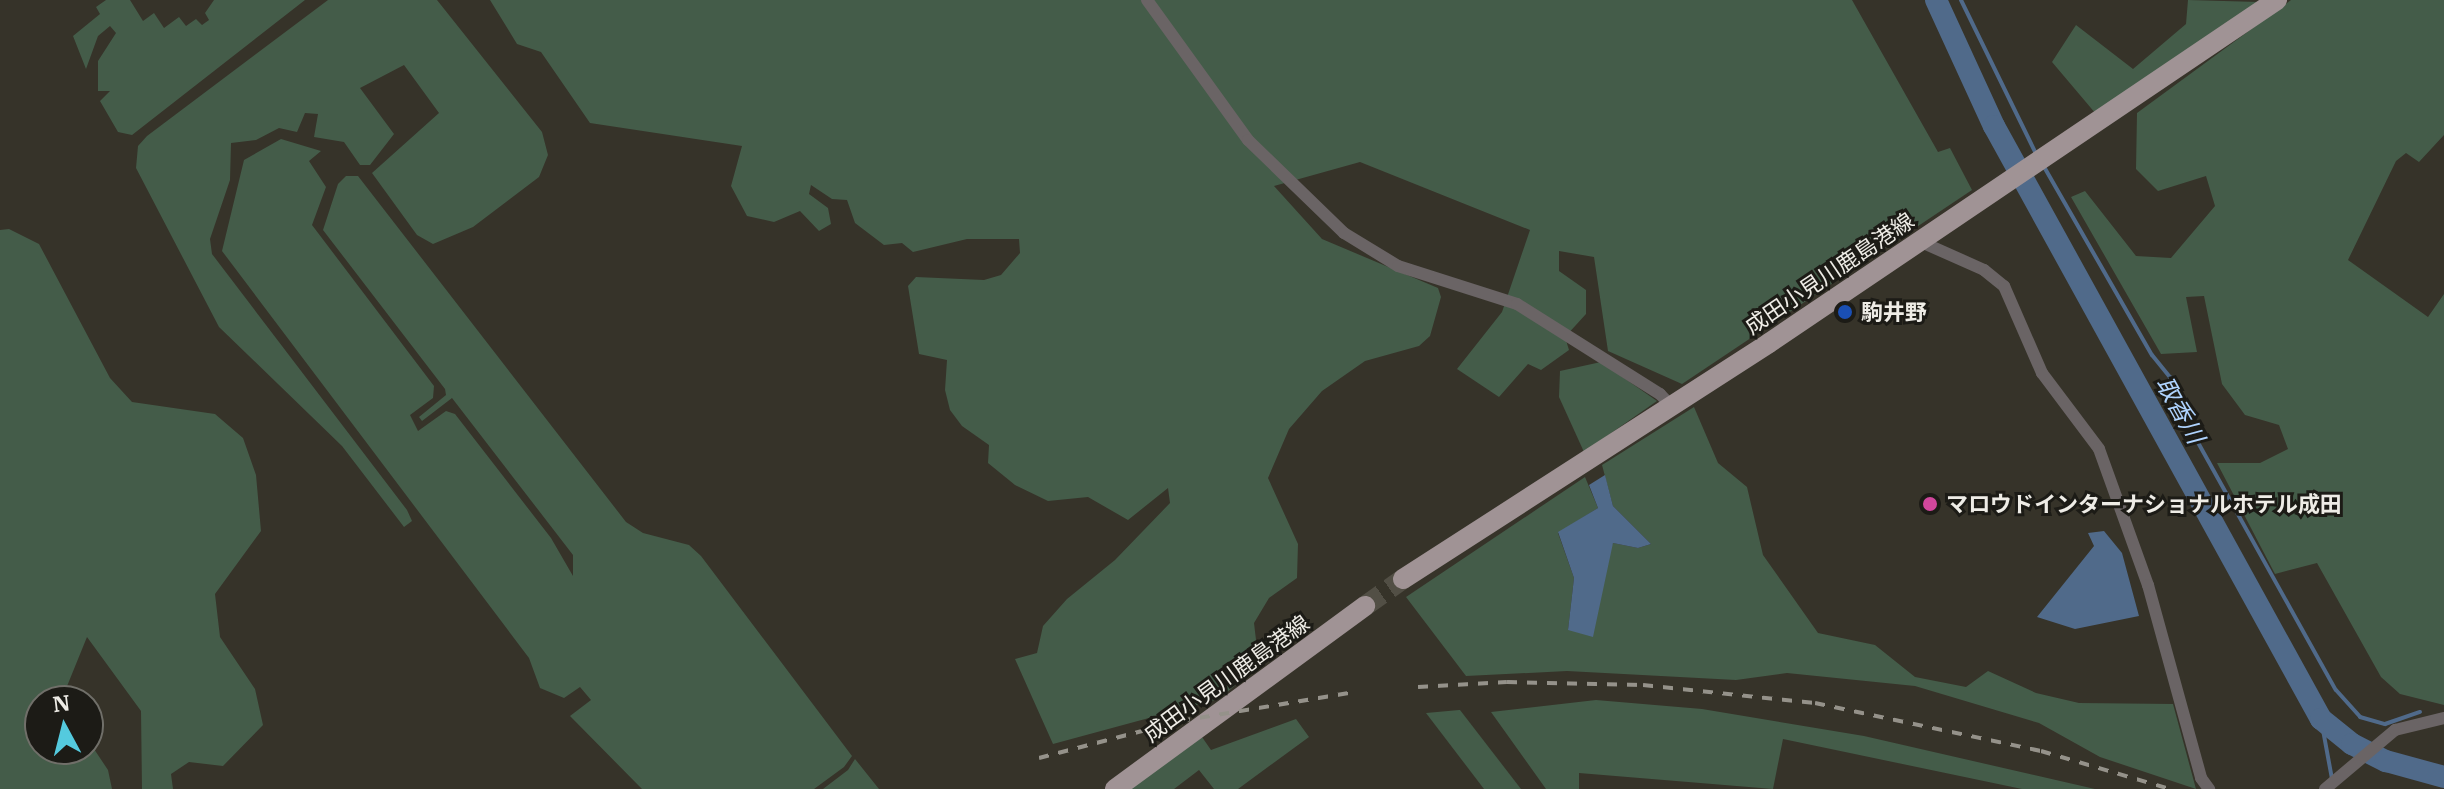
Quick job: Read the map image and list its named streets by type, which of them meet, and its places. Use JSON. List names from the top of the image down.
{
  "streets": {
    "main road": ["成田小見川鹿島港線"]
  },
  "water": ["取香川"],
  "places": ["駒井野", "マロウドインターナショナルホテル成田"],
  "north": "top"
}
